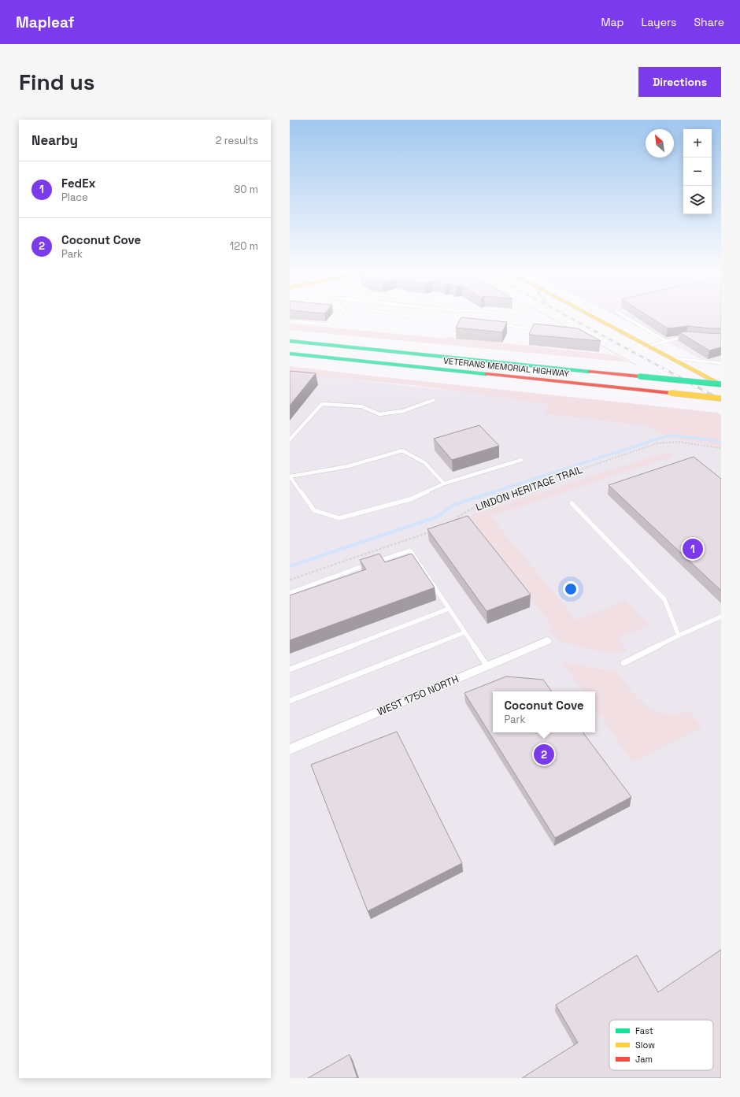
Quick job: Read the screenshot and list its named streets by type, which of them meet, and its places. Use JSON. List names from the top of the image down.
{
  "streets": {
    "main road": ["VETERANS MEMORIAL HIGHWAY"],
    "street": ["WEST 1750 NORTH"],
    "path": ["LINDON HERITAGE TRAIL"]
  },
  "legend": ["Fast", "Slow", "Jam"],
  "north": "top left",
  "page": {
    "header": "Mapleaf",
    "nav": ["Map", "Layers", "Share"],
    "buttons": "Directions",
    "title": "Find us",
    "heading": ["Nearby", "2 results"],
    "map_buttons": ["+", "−"],
    "list": [
      {
        "mark": "1",
        "name": "FedEx",
        "note": "Place",
        "value": "90 m"
      },
      {
        "mark": "2",
        "name": "Coconut Cove",
        "note": "Park",
        "value": "120 m"
      }
    ],
    "pins": ["1", "2"],
    "popup": ["Coconut Cove", "Park"]
  }
}
